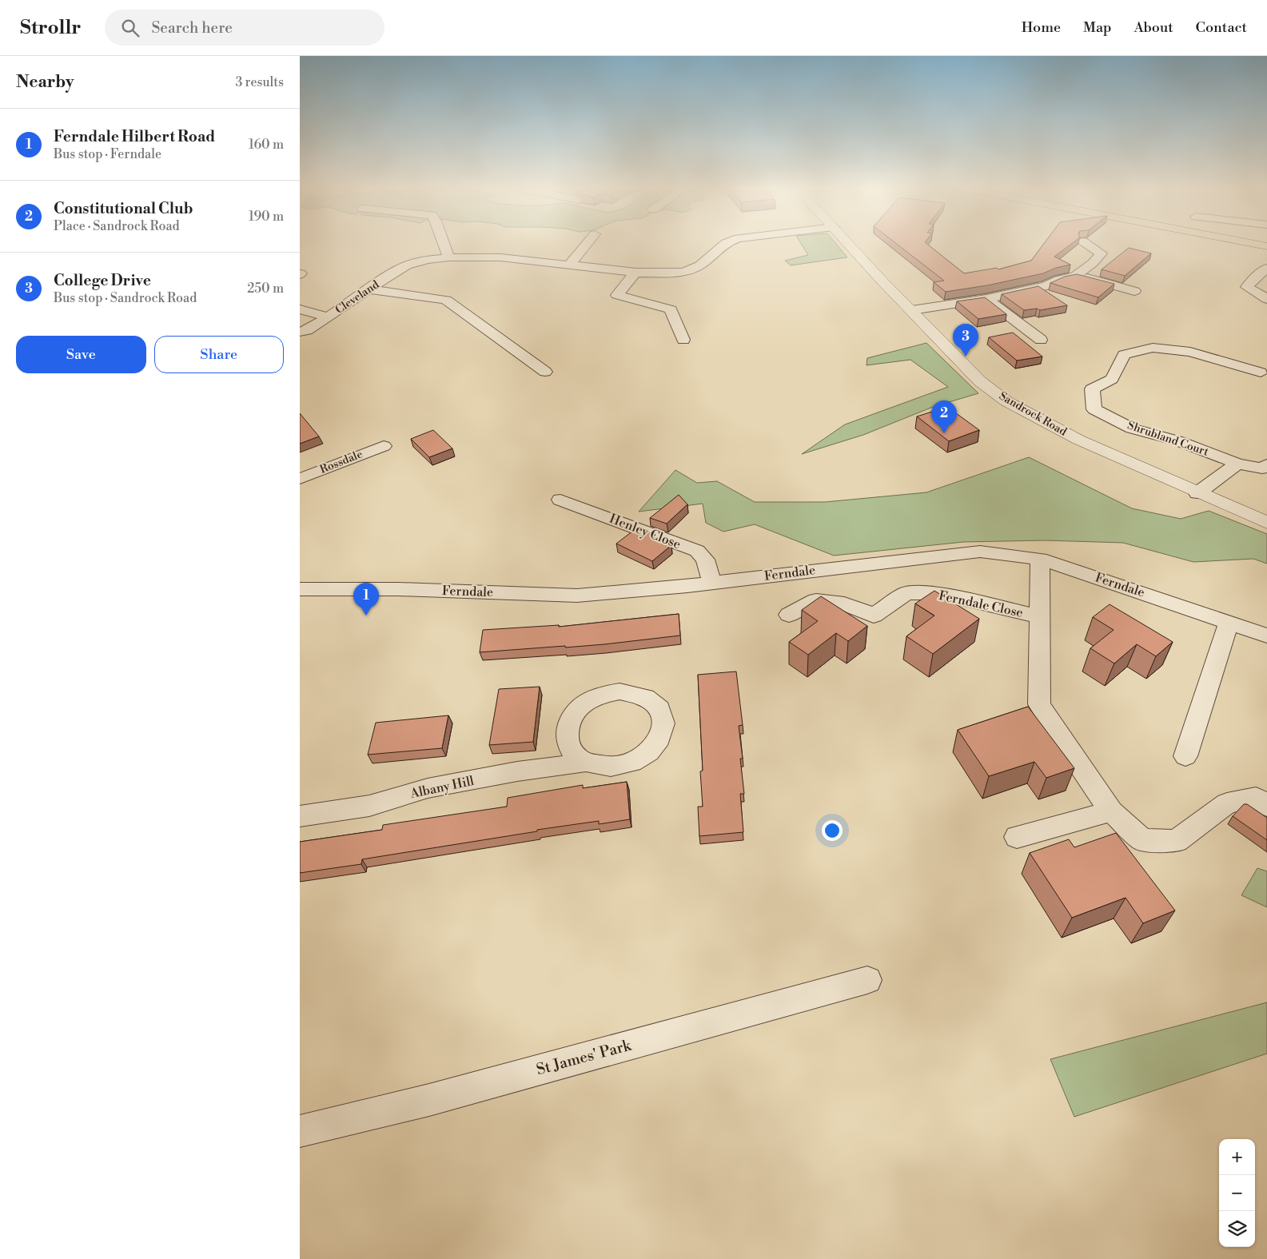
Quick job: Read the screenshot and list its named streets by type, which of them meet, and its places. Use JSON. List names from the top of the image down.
{
  "streets": {
    "street": [
      "Cleveland",
      "Sandrock Road",
      "Shrubland Court",
      "Rossdale",
      "Henley Close",
      "Ferndale",
      "Ferndale Close",
      "Albany Hill",
      "St James' Park"
    ]
  },
  "crossings": [
    ["Henley Close", "Ferndale"],
    ["Ferndale", "Ferndale Close"]
  ],
  "page": {
    "header": "Strollr",
    "search": "Search here",
    "nav": [
      "Home",
      "Map",
      "About",
      "Contact"
    ],
    "heading": ["Nearby", "3 results"],
    "list": [
      {
        "mark": "1",
        "name": "Ferndale Hilbert Road",
        "note": "Bus stop · Ferndale",
        "value": "160 m"
      },
      {
        "mark": "2",
        "name": "Constitutional Club",
        "note": "Place · Sandrock Road",
        "value": "190 m"
      },
      {
        "mark": "3",
        "name": "College Drive",
        "note": "Bus stop · Sandrock Road",
        "value": "250 m"
      }
    ],
    "buttons": ["Save", "Share"],
    "pins": ["3", "2", "1"],
    "map_buttons": ["+", "−"]
  }
}
